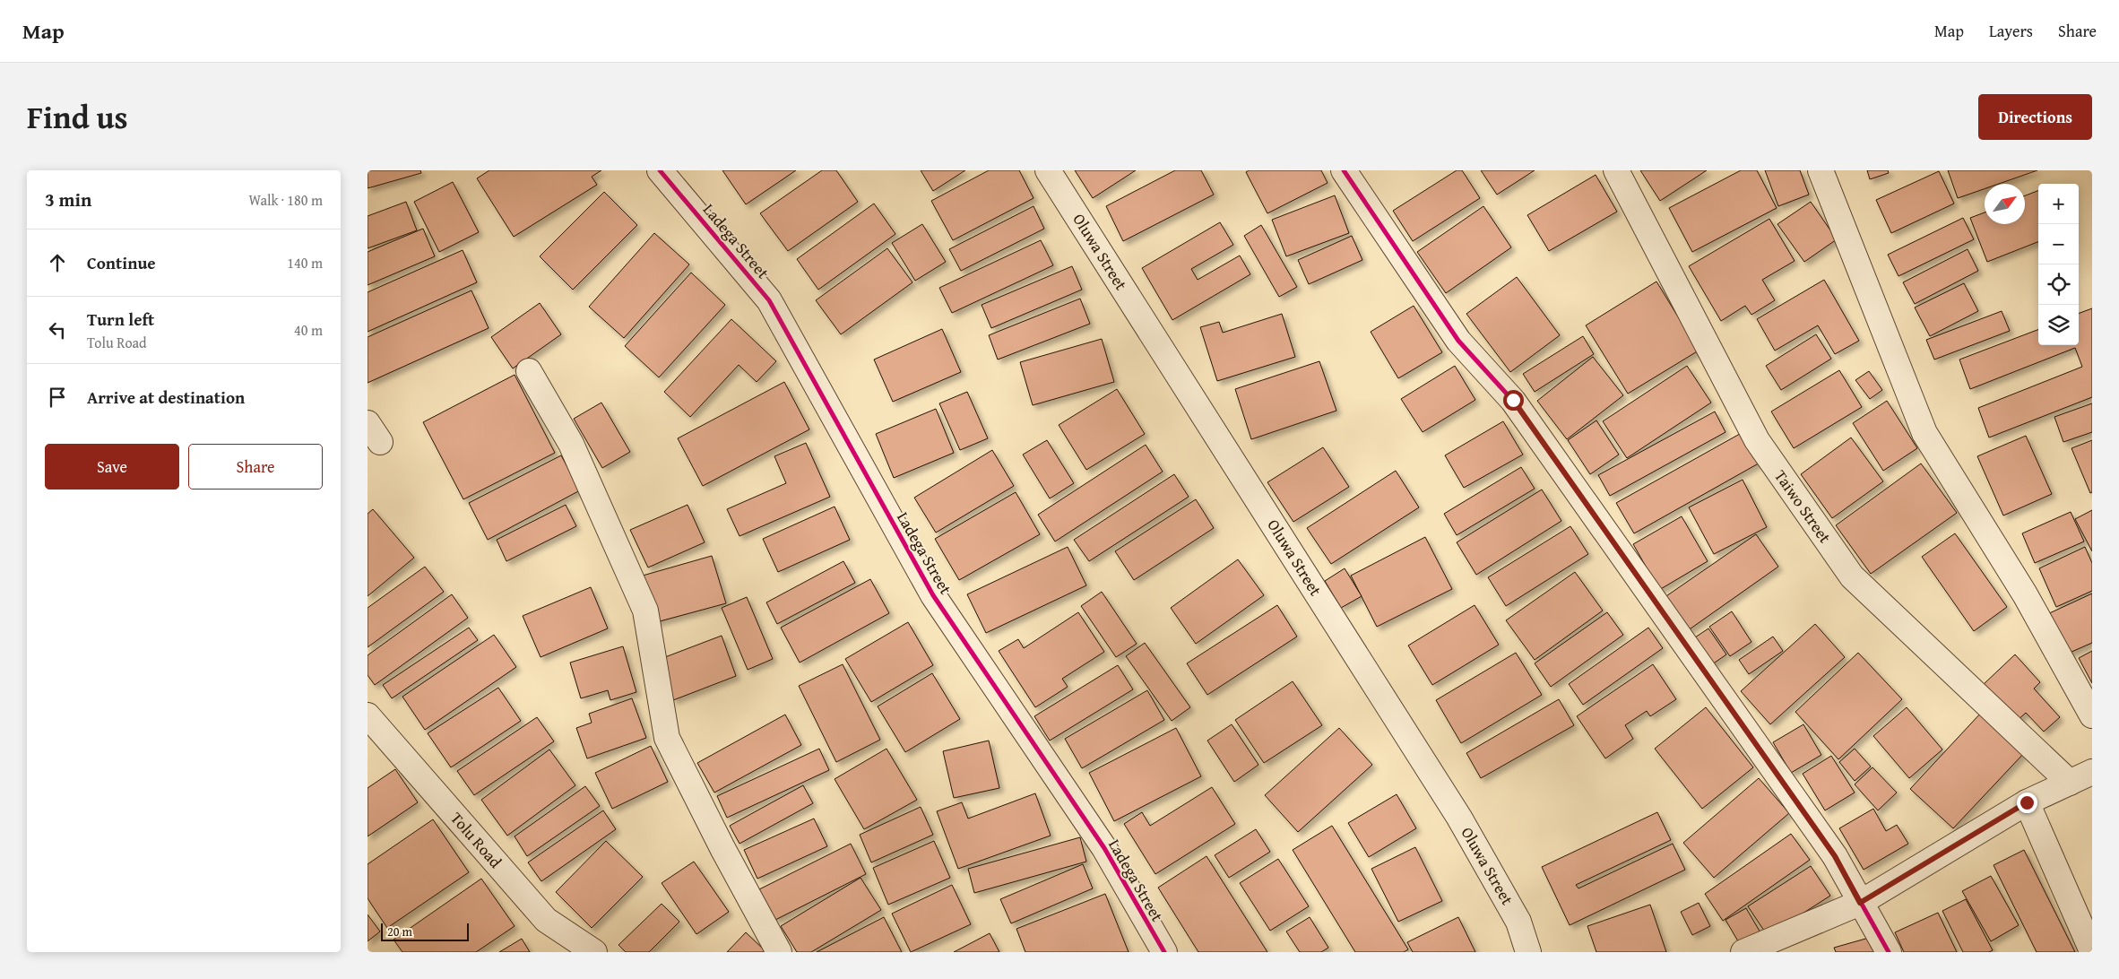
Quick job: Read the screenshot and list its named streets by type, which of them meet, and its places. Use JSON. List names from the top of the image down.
{
  "streets": {
    "street": [
      "Ladega Street",
      "Oluwa Street",
      "Taiwo Street",
      "Tolu Road"
    ]
  },
  "scale_bar": "20 m",
  "north": "top right",
  "page": {
    "header": "Map",
    "nav": ["Map", "Layers", "Share"],
    "title": "Find us",
    "buttons": [
      "Directions",
      ["Save", "Share"]
    ],
    "heading": ["3 min", "Walk · 180 m"],
    "map_buttons": ["+", "−"],
    "list": [
      ["Continue", "140 m"],
      ["Turn left", "Tolu Road", "40 m"],
      "Arrive at destination"
    ],
    "scale": "20 m"
  }
}
